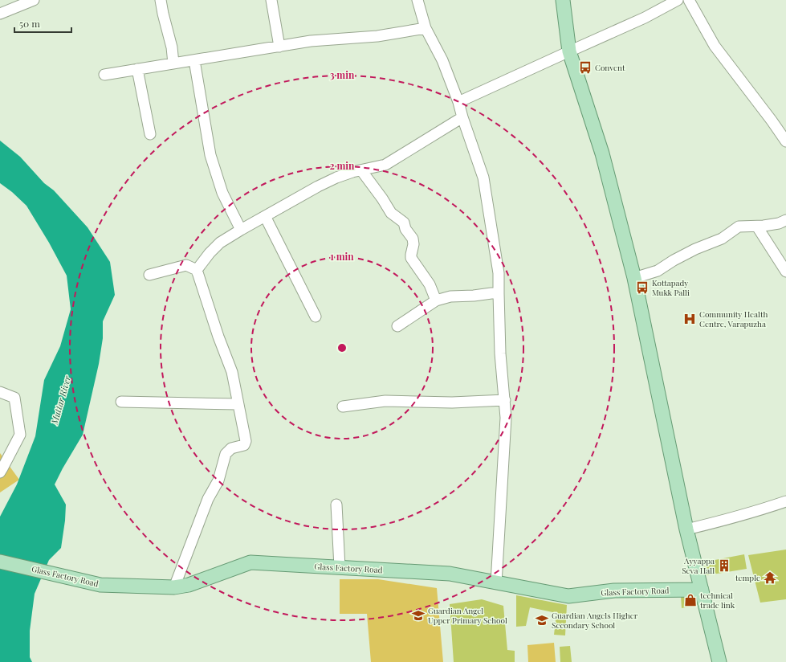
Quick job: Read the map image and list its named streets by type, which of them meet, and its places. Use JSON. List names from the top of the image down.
{
  "streets": {
    "main road": ["Glass Factory Road"]
  },
  "water": ["Muttar River"],
  "places": {
    "bus stop": ["Convent", "Kottapady Mukk Palli"],
    "hospital": ["Community Health Centre, Varapuzha"],
    "building": ["Ayyappa Seva Hall"],
    "temple": ["temple"],
    "shop": ["technical trade link"],
    "school or university": ["Guardian Angel Upper Primary School", "Guardian Angels Higher Secondary School"]
  },
  "scale_bar": "50 m",
  "rings": ["3 min", "2 min", "1 min"]
}
